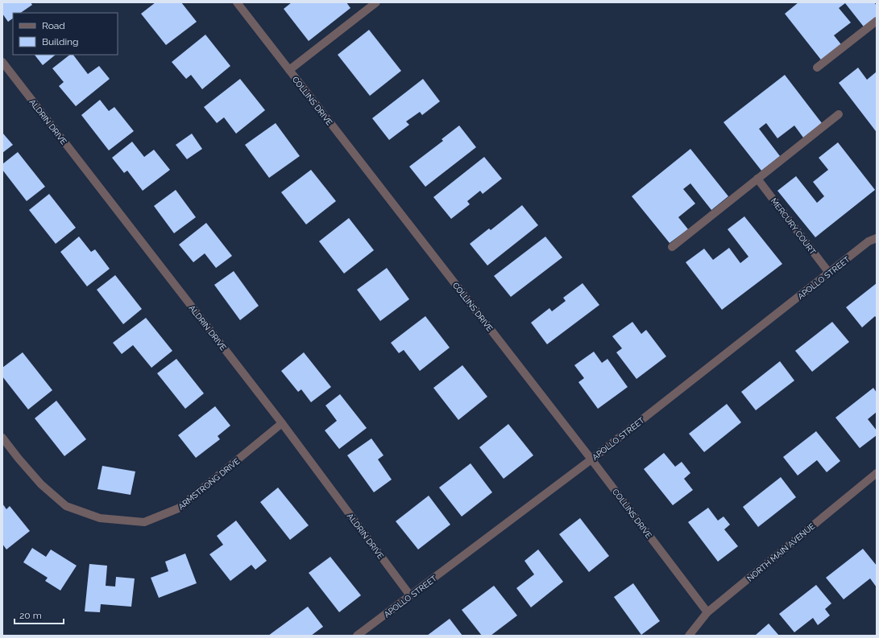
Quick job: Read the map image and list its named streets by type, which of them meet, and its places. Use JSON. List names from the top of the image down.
{
  "streets": {
    "street": [
      "COLLINS DRIVE",
      "ALDRIN DRIVE",
      "MERCURY COURT",
      "APOLLO STREET",
      "ARMSTRONG DRIVE",
      "NORTH MAIN AVENUE"
    ]
  },
  "crossings": [
    ["COLLINS DRIVE", "APOLLO STREET"],
    ["COLLINS DRIVE", "NORTH MAIN AVENUE"],
    ["ALDRIN DRIVE", "APOLLO STREET"],
    ["ALDRIN DRIVE", "ARMSTRONG DRIVE"],
    ["MERCURY COURT", "APOLLO STREET"]
  ],
  "legend": ["Road", "Building"],
  "scale_bar": "20 m"
}
